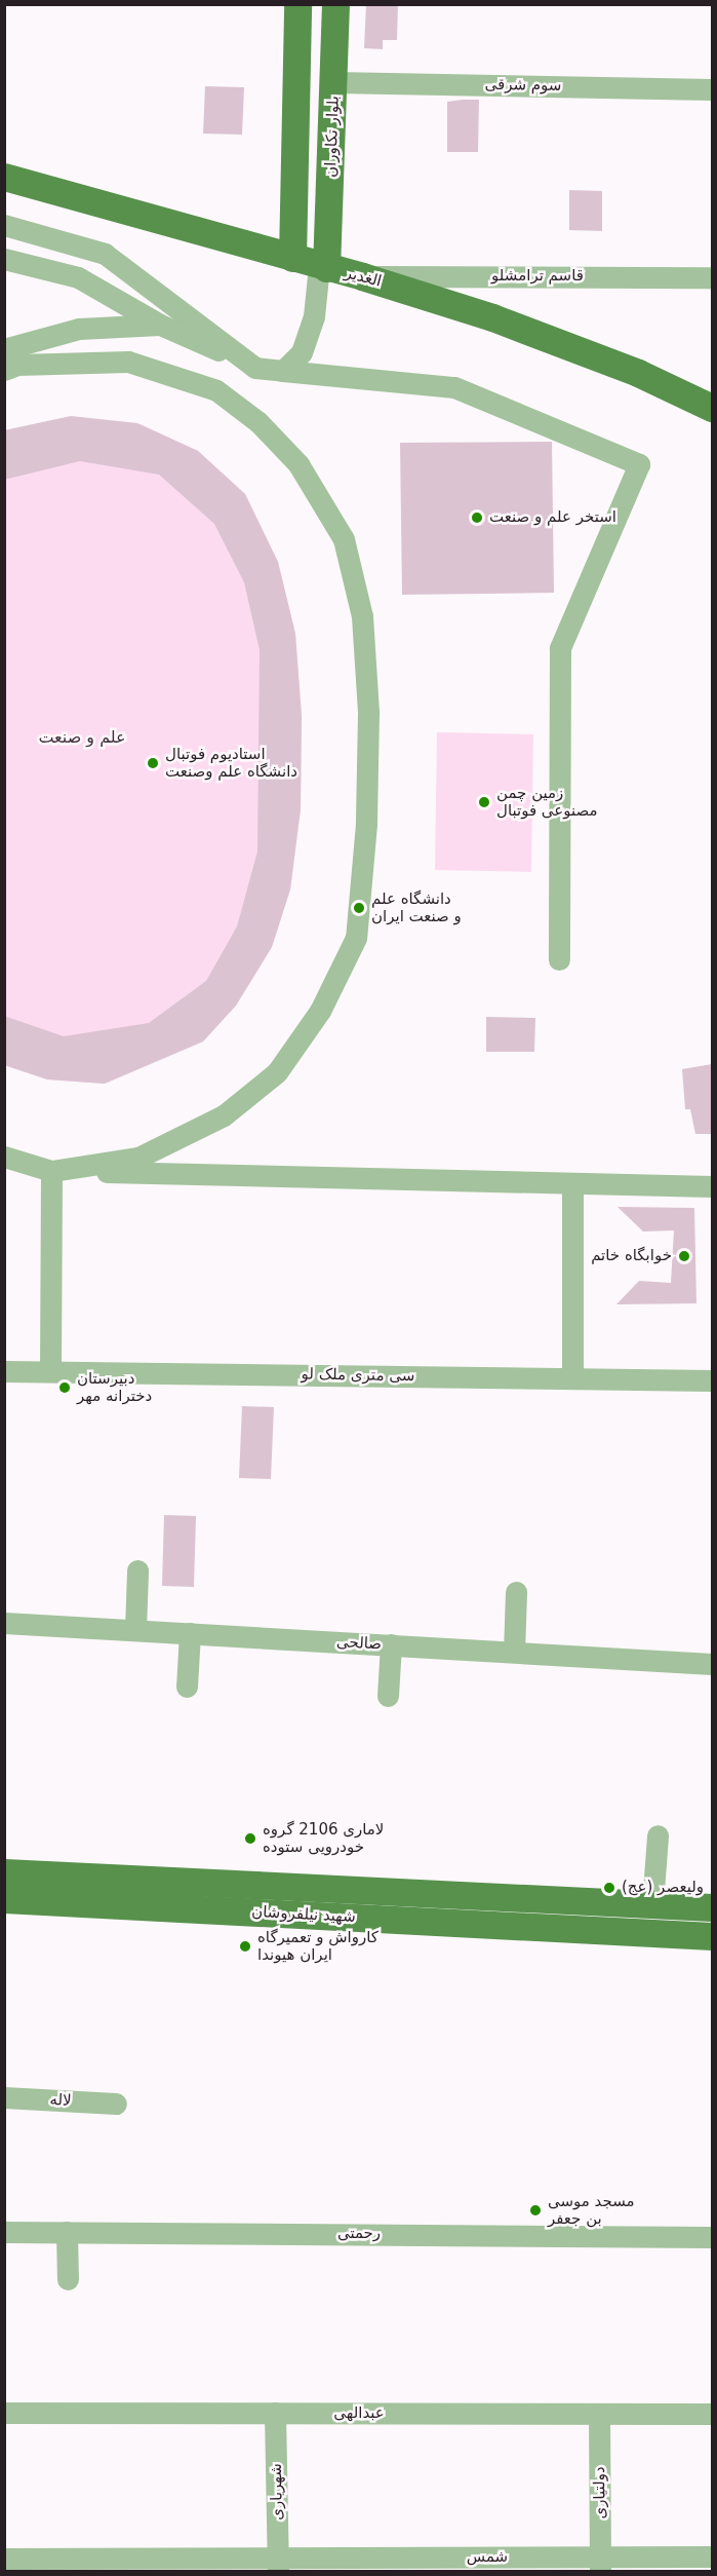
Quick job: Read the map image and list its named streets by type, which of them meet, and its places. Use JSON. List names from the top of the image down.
{
  "streets": {
    "main road": ["بلوار تکاوران", "الغدیر", "شهید نیلفروشان"],
    "street": [
      "سوم شرقی",
      "قاسم ترامشلو",
      "سی متری ملک لو",
      "صالحی",
      "لاله",
      "رحمتی",
      "عبدالهی",
      "شهریاری",
      "دولتیاری",
      "شمس"
    ]
  },
  "crossings": [
    ["سوم شرقی", "بلوار تکاوران"],
    ["بلوار تکاوران", "الغدیر"],
    ["قاسم ترامشلو", "الغدیر"],
    ["عبدالهی", "شهریاری"],
    ["عبدالهی", "دولتیاری"],
    ["شهریاری", "شمس"],
    ["دولتیاری", "شمس"]
  ],
  "districts": ["علم و صنعت"],
  "places": [
    "استخر علم و صنعت",
    "استادیوم فوتبال دانشگاه علم وصنعت",
    "زمین چمن مصنوعی فوتبال",
    "دانشگاه علم و صنعت ایران",
    "خوابگاه خاتم",
    "دبیرستان دخترانه مهر",
    "لاماری 2106 گروه خودرویی ستوده",
    "ولیعصر (عج)",
    "کارواش و تعمیرگاه ایران هیوندا",
    "مسجد موسی بن جعفر"
  ]
}
